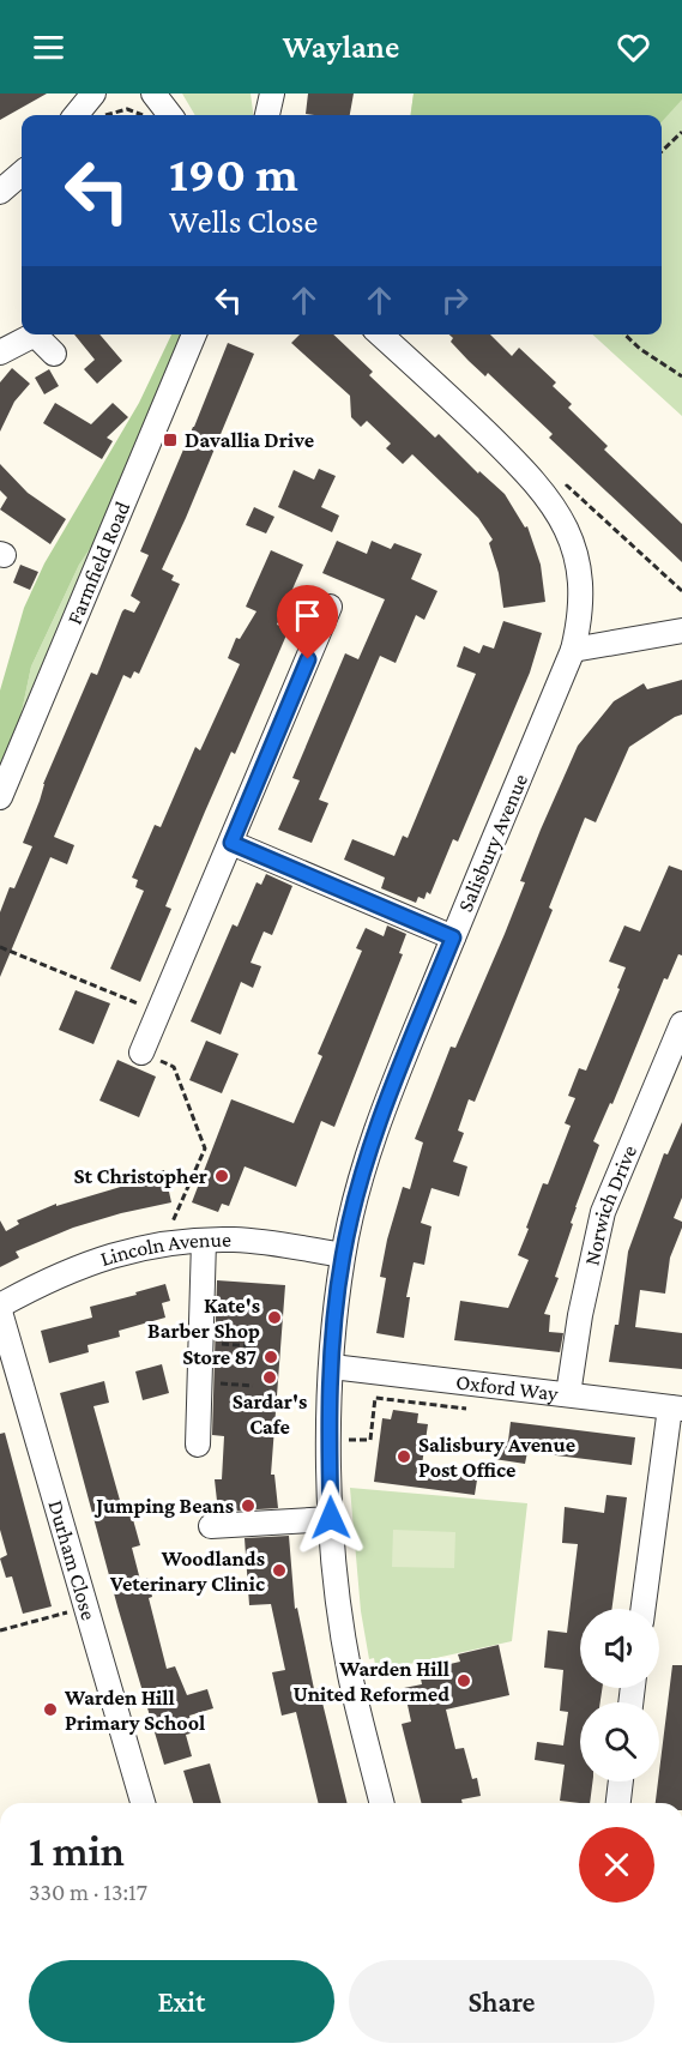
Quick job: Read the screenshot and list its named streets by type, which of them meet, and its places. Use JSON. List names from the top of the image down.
{
  "streets": {
    "street": [
      "Farmfield Road",
      "Salisbury Avenue",
      "Norwich Drive",
      "Lincoln Avenue",
      "Oxford Way",
      "Durham Close"
    ]
  },
  "crossings": [
    ["Salisbury Avenue", "Lincoln Avenue"],
    ["Salisbury Avenue", "Oxford Way"],
    ["Norwich Drive", "Oxford Way"]
  ],
  "places": {
    "transit": ["Davallia Drive"],
    "other": [
      "St Christopher",
      "Kate's Barber Shop",
      "Store 87",
      "Sardar's Cafe",
      "Salisbury Avenue Post Office",
      "Jumping Beans",
      "Woodlands Veterinary Clinic",
      "Warden Hill United Reformed",
      "Warden Hill Primary School"
    ]
  },
  "page": {
    "header": "Waylane",
    "turn": ["190 m", "Wells Close"],
    "heading": ["1 min", "330 m · 13:17"],
    "buttons": ["Exit", "Share"]
  }
}
